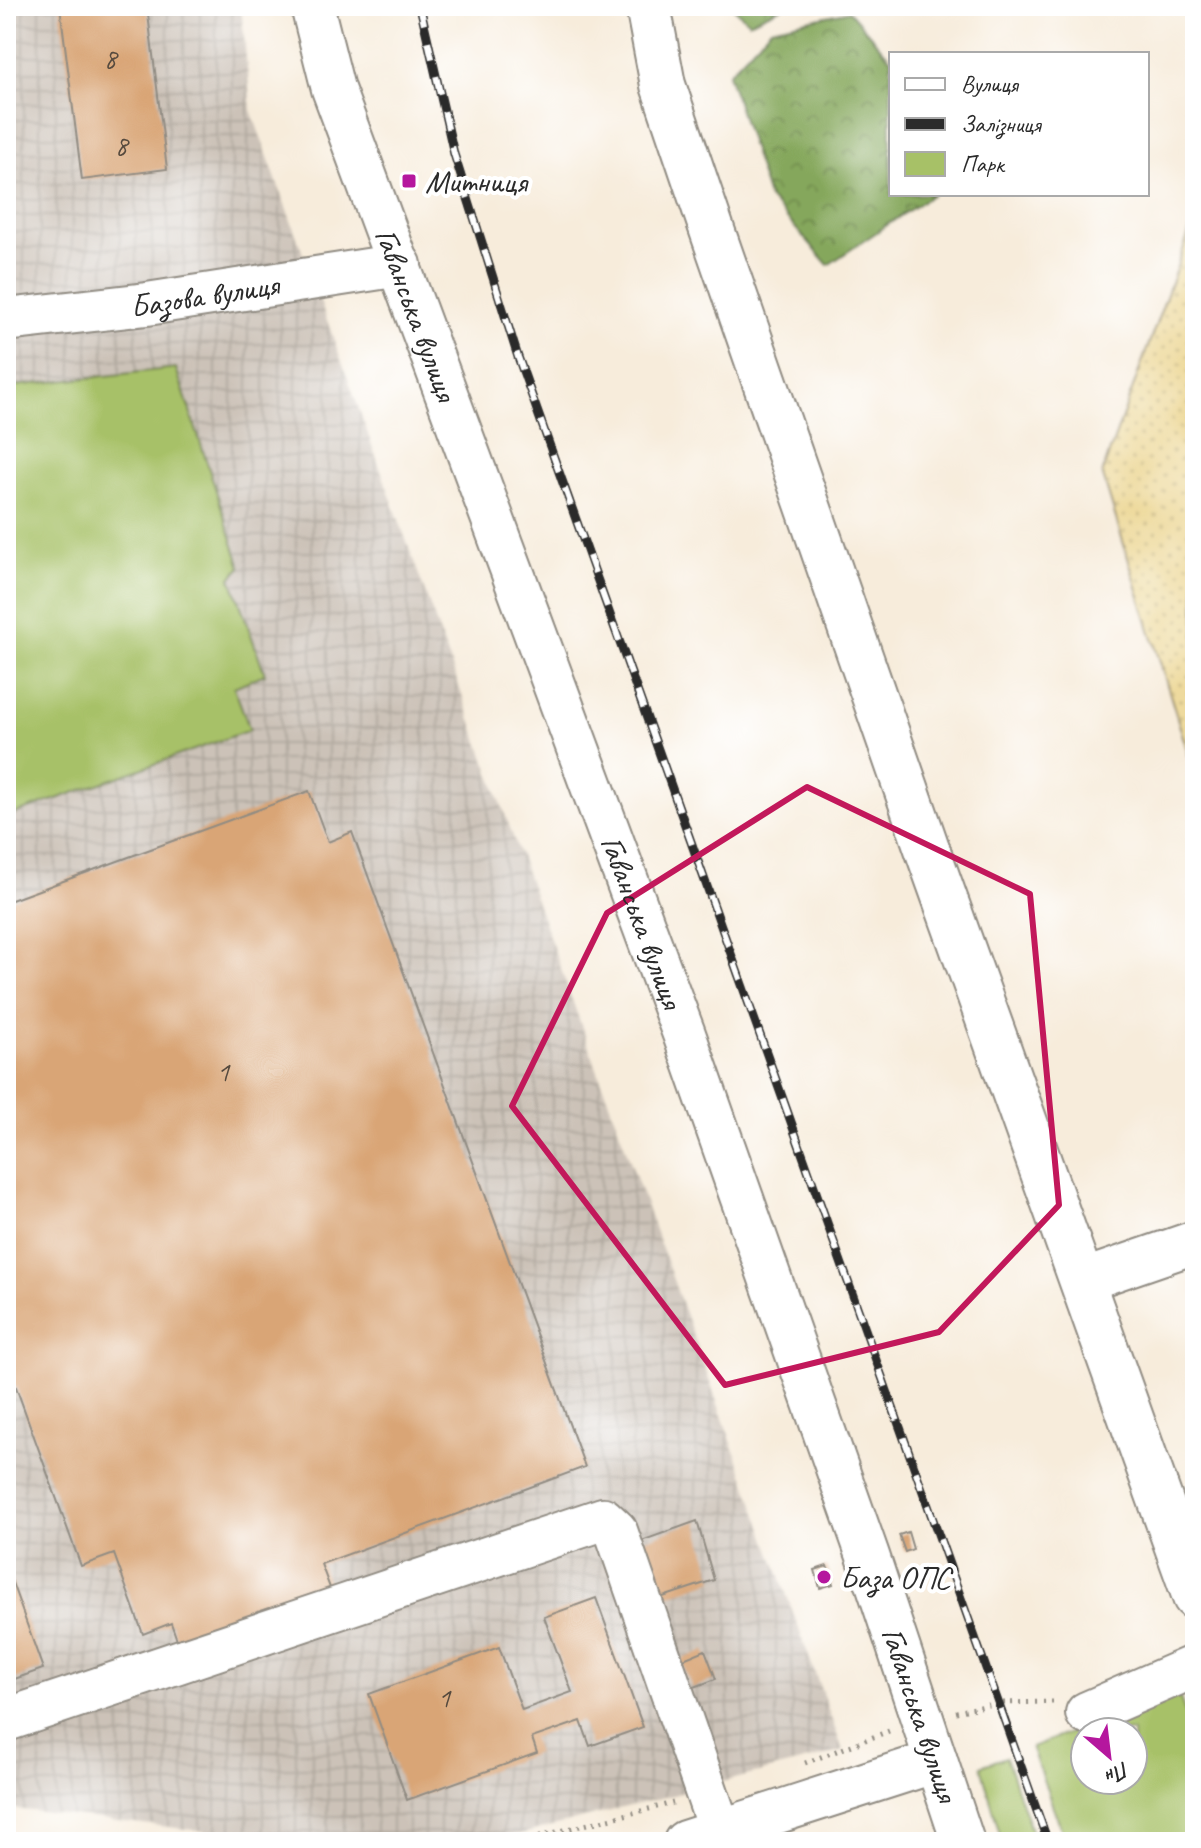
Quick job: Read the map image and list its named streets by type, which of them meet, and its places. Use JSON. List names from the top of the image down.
{
  "streets": {
    "street": ["Базова вулиця", "Гаванська вулиця"]
  },
  "crossings": [
    ["Базова вулиця", "Гаванська вулиця"]
  ],
  "places": {
    "transit": ["Митниця"],
    "other": ["База ОПС"]
  },
  "house_numbers": [
    "8",
    "8",
    "1",
    "1"
  ],
  "legend": ["Вулиця", "Залізниця", "Парк"],
  "north": "bottom right"
}
